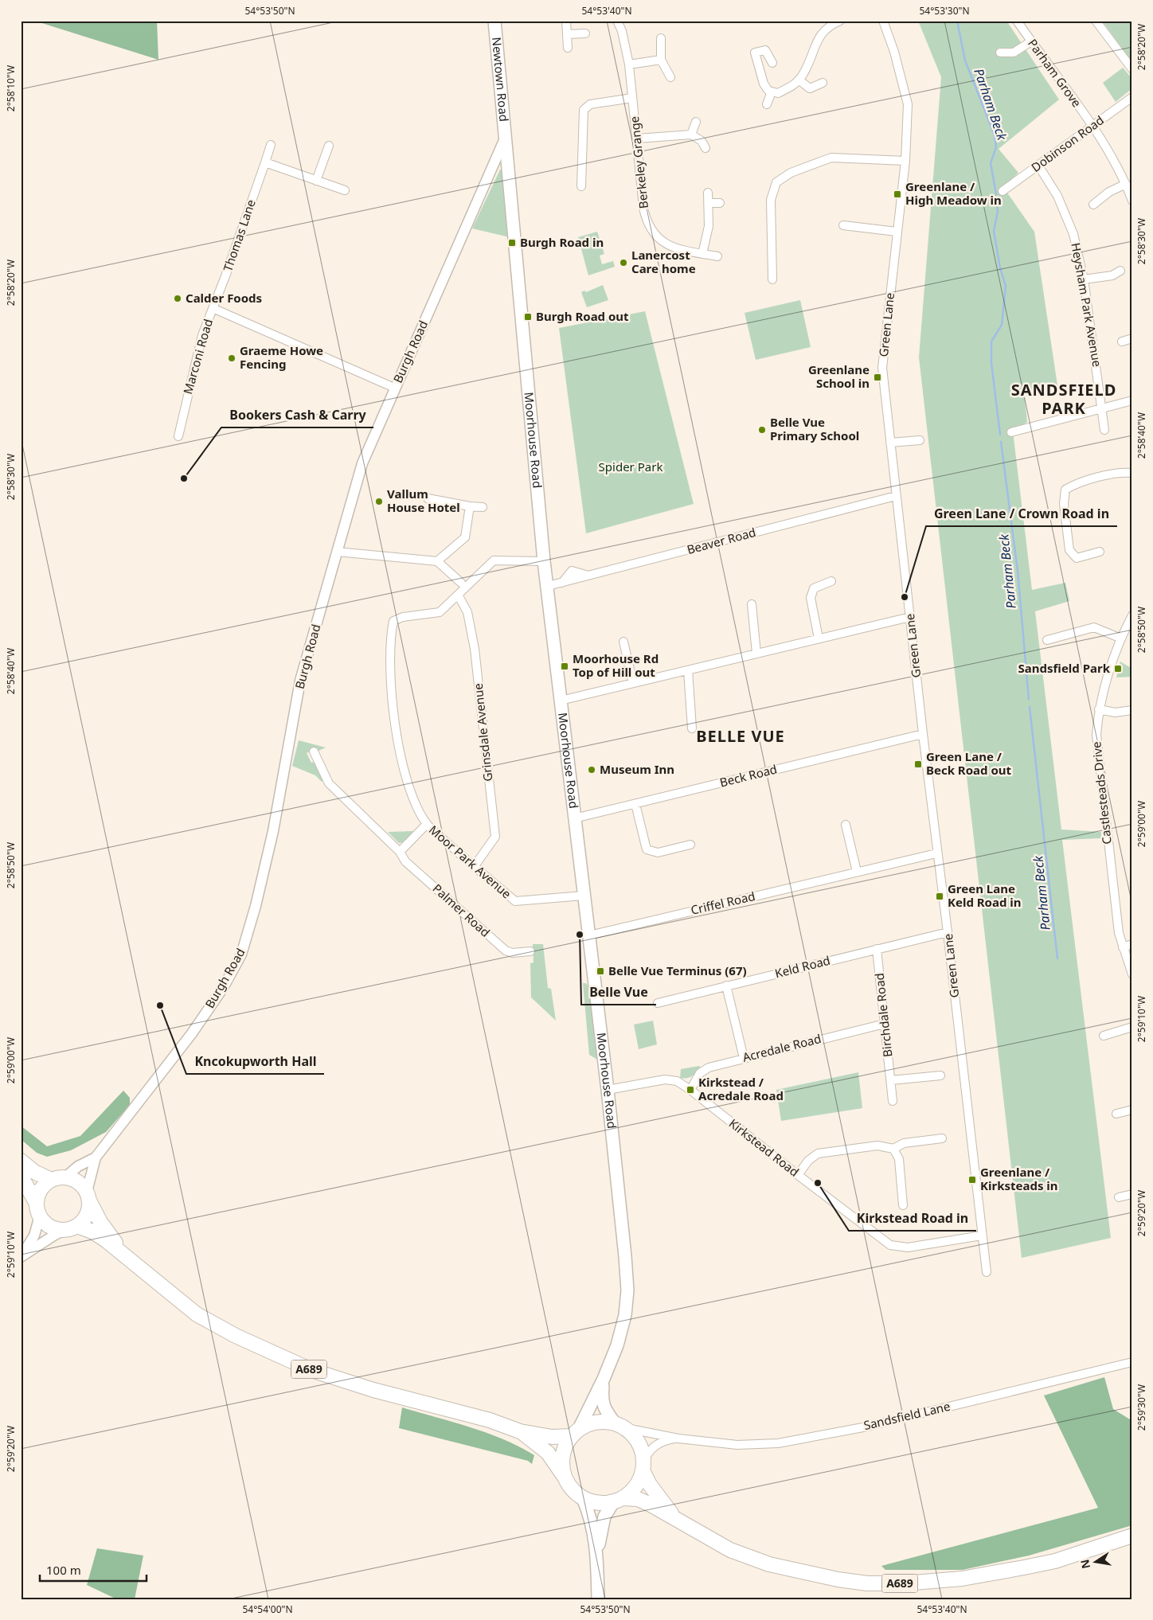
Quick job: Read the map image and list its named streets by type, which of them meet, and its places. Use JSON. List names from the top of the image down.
{
  "streets": {
    "highway": ["A689"],
    "main road": ["Newtown Road", "Moorhouse Road"],
    "street": [
      "Parham Grove",
      "Dobinson Road",
      "Berkeley Grange",
      "Thomas Lane",
      "Heysham Park Avenue",
      "Green Lane",
      "Burgh Road",
      "Marconi Road",
      "Beaver Road",
      "Grinsdale Avenue",
      "Beck Road",
      "Castlesteads Drive",
      "Moor Park Avenue",
      "Criffel Road",
      "Palmer Road",
      "Keld Road",
      "Birchdale Road",
      "Acredale Road",
      "Kirkstead Road",
      "Sandsfield Lane"
    ]
  },
  "crossings": [
    ["Parham Grove", "Dobinson Road"],
    ["Newtown Road", "Burgh Road"],
    ["Newtown Road", "Moorhouse Road"],
    ["Dobinson Road", "Heysham Park Avenue"],
    ["Thomas Lane", "Marconi Road"],
    ["Green Lane", "Beaver Road"],
    ["Green Lane", "Beck Road"],
    ["Green Lane", "Criffel Road"],
    ["Green Lane", "Keld Road"],
    ["Green Lane", "Kirkstead Road"],
    ["Burgh Road", "Marconi Road"],
    ["Burgh Road", "Moorhouse Road"],
    ["Burgh Road", "A689"],
    ["Moorhouse Road", "Beaver Road"],
    ["Moorhouse Road", "Beck Road"],
    ["Moorhouse Road", "Moor Park Avenue"],
    ["Moorhouse Road", "Criffel Road"],
    ["Moorhouse Road", "Kirkstead Road"],
    ["Moorhouse Road", "A689"],
    ["Grinsdale Avenue", "Moor Park Avenue"],
    ["Keld Road", "Birchdale Road"],
    ["Birchdale Road", "Acredale Road"],
    ["Acredale Road", "Kirkstead Road"]
  ],
  "districts": ["SANDSFIELD PARK", "BELLE VUE"],
  "water": ["Parham Beck"],
  "parks": ["Spider Park"],
  "places": {
    "transit": [
      "Greenlane / High Meadow in",
      "Burgh Road in",
      "Burgh Road out",
      "Greenlane School in",
      "Moorhouse Rd Top of Hill out",
      "Sandsfield Park",
      "Green Lane / Beck Road out",
      "Green Lane Keld Road in",
      "Belle Vue Terminus (67)",
      "Kirkstead / Acredale Road",
      "Greenlane / Kirksteads in"
    ],
    "other": [
      "Lanercost Care home",
      "Calder Foods",
      "Graeme Howe Fencing",
      "Belle Vue Primary School",
      "Bookers Cash & Carry",
      "Vallum House Hotel",
      "Green Lane / Crown Road in",
      "Museum Inn",
      "Belle Vue",
      "Kncokupworth Hall",
      "Kirkstead Road in"
    ]
  },
  "scale_bar": "100 m",
  "north": "left",
  "coordinates": [
    "54°53'50\"N",
    "54°53'40\"N",
    "54°53'30\"N",
    "2°58'20\"W",
    "2°58'10\"W",
    "2°58'30\"W",
    "2°58'40\"W",
    "2°58'50\"W",
    "2°59'00\"W",
    "2°59'10\"W",
    "2°59'20\"W",
    "2°59'30\"W",
    "54°54'00\"N"
  ]
}
